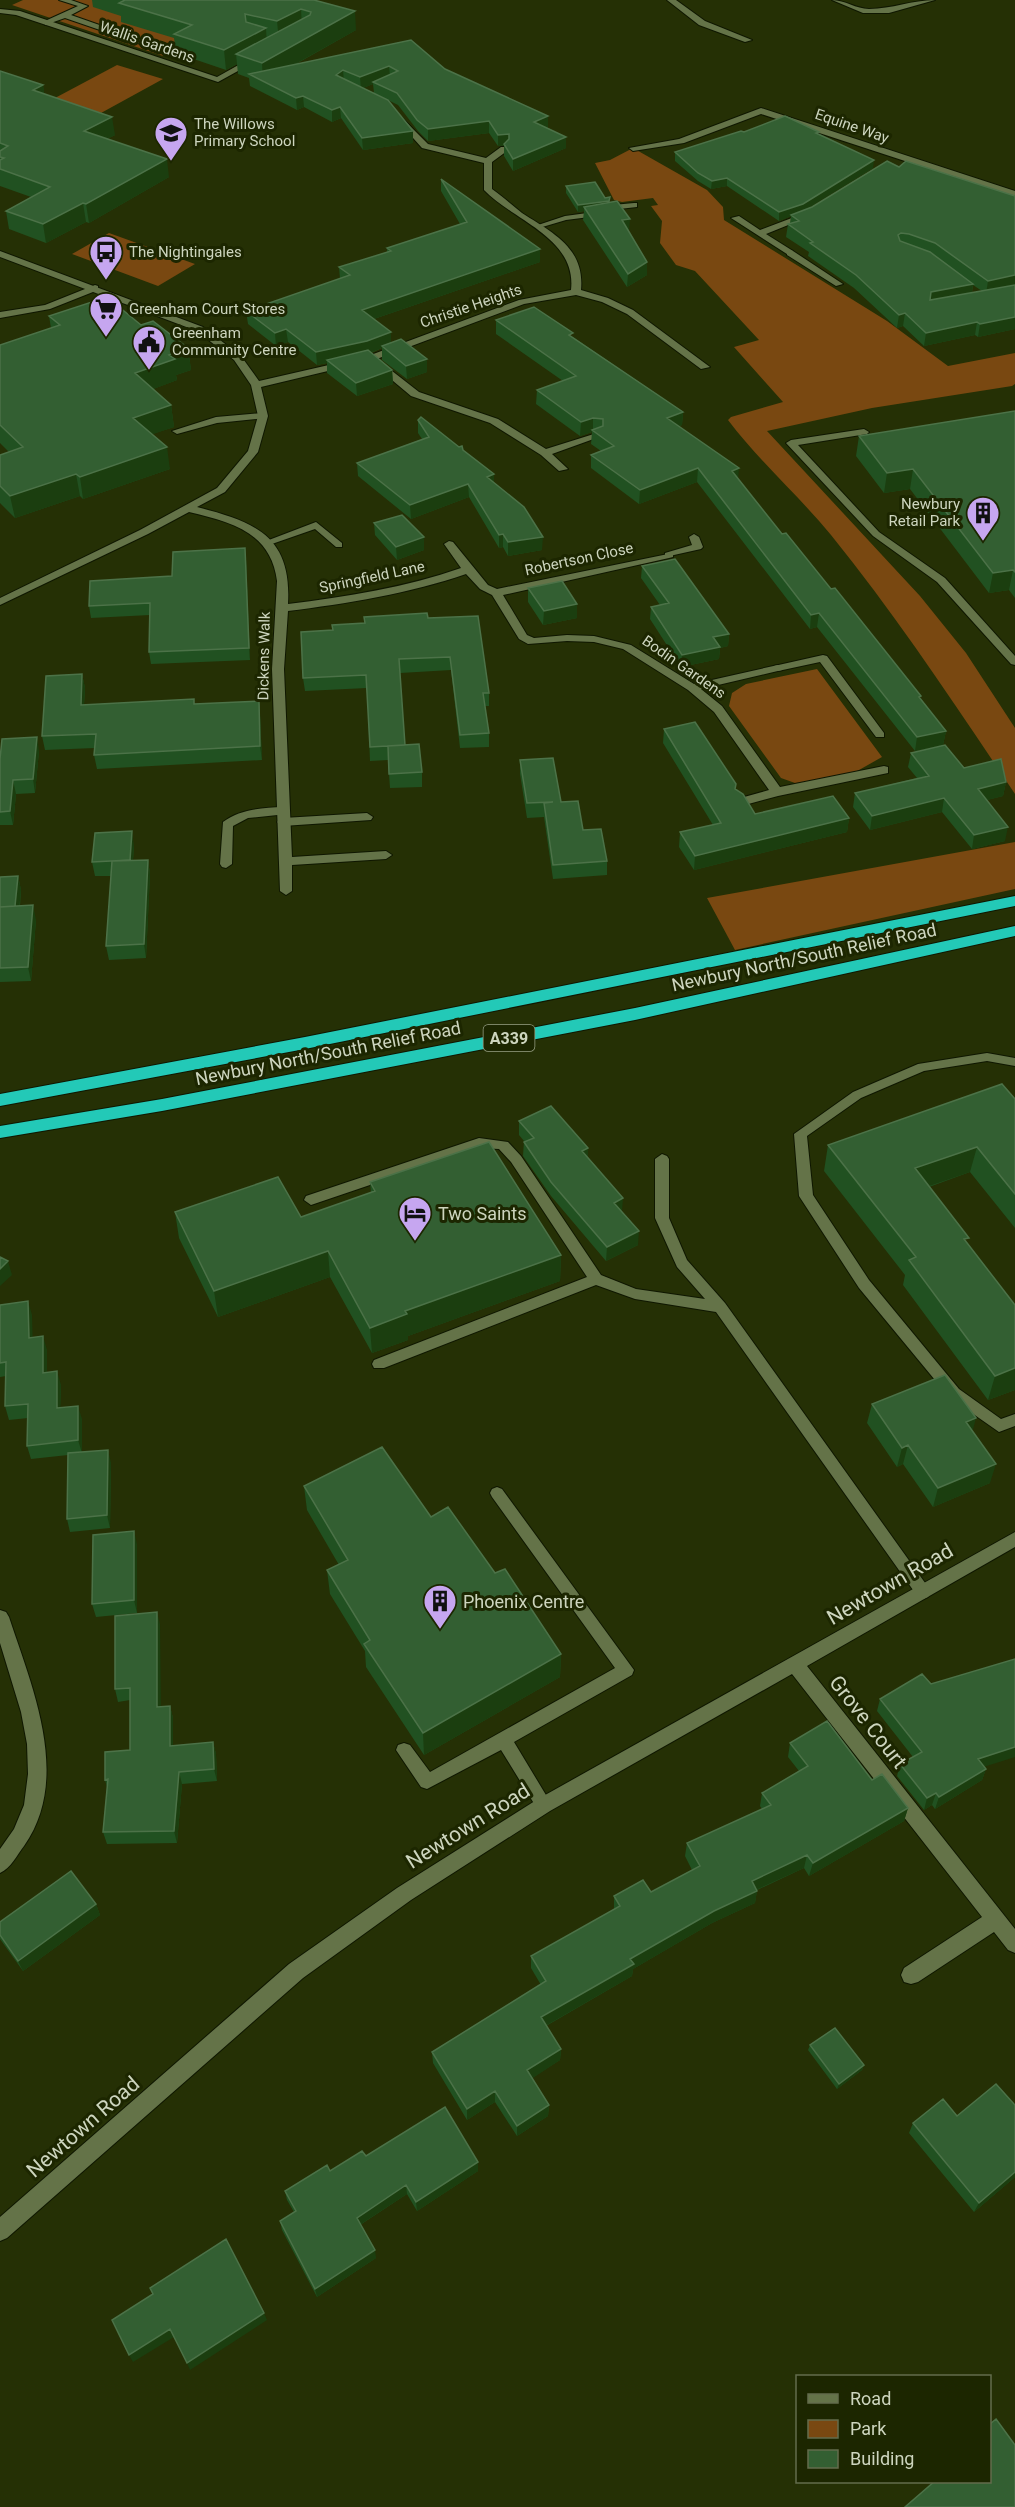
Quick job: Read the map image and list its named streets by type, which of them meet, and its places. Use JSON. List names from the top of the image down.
{
  "streets": {
    "highway": ["Newbury North/South Relief Road", "A339"],
    "street": [
      "Wallis Gardens",
      "Equine Way",
      "Christie Heights",
      "Robertson Close",
      "Springfield Lane",
      "Dickens Walk",
      "Bodin Gardens",
      "Newtown Road",
      "Grove Court"
    ]
  },
  "crossings": [
    ["Robertson Close", "Bodin Gardens"],
    ["Springfield Lane", "Dickens Walk"],
    ["Newtown Road", "Grove Court"]
  ],
  "places": {
    "school or university": ["The Willows Primary School"],
    "bus stop": ["The Nightingales"],
    "supermarket": ["Greenham Court Stores"],
    "public building": ["Greenham Community Centre"],
    "building": ["Newbury Retail Park", "Phoenix Centre"],
    "hotel": ["Two Saints"]
  },
  "legend": ["Road", "Park", "Building"]
}
